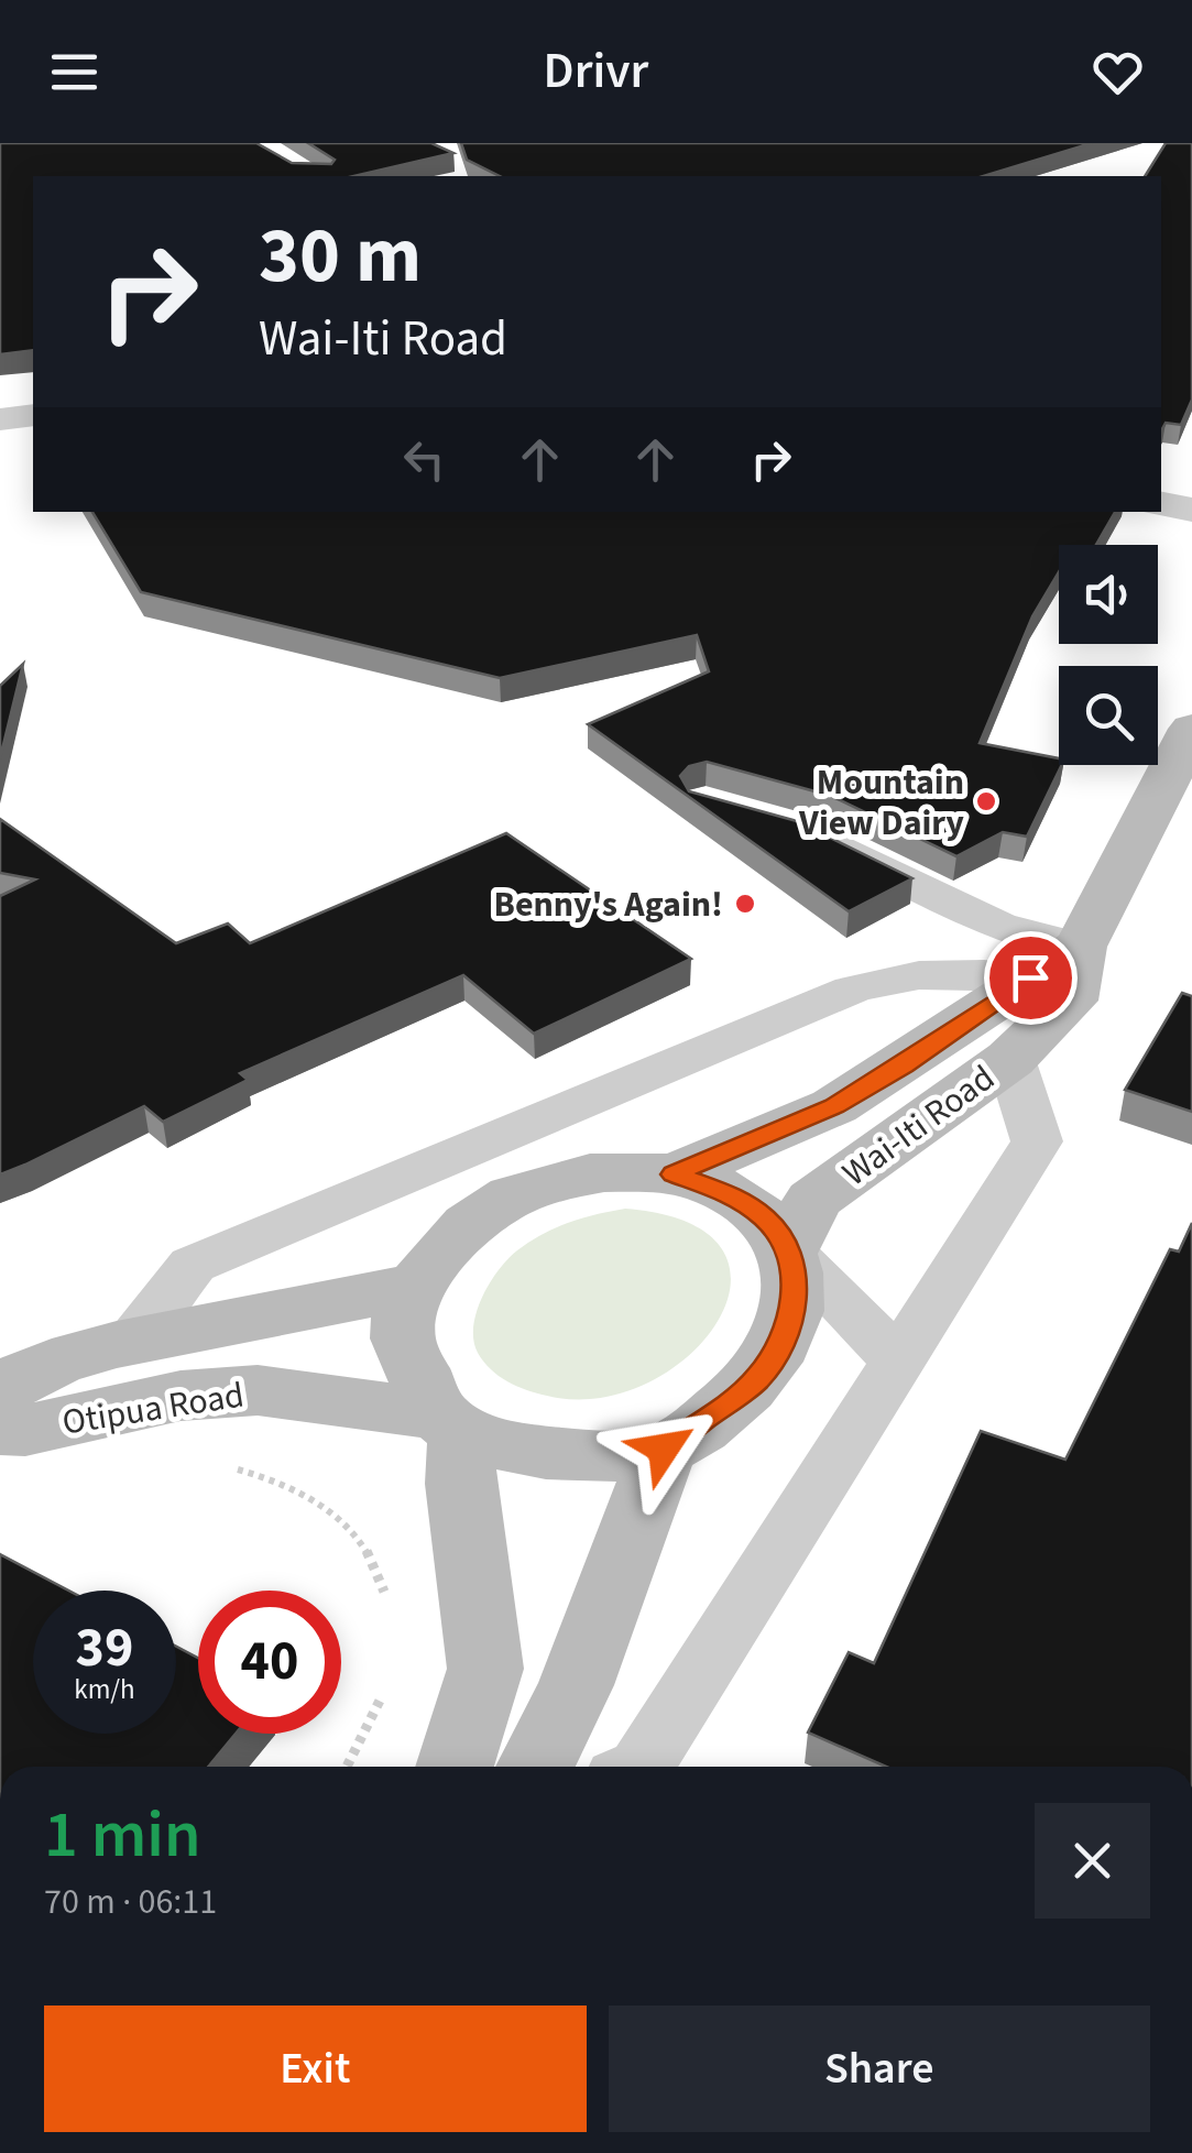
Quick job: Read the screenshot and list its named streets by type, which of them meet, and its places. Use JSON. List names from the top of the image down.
{
  "streets": {
    "street": ["Wai-Iti Road", "Otipua Road"]
  },
  "crossings": [
    ["Wai-Iti Road", "Otipua Road"]
  ],
  "places": ["Mountain View Dairy", "Benny's Again!"],
  "page": {
    "header": "Drivr",
    "turn": ["30 m", "Wai-Iti Road"],
    "speed": "39 km/h",
    "limit": "40",
    "heading": ["1 min", "70 m · 06:11"],
    "buttons": ["Exit", "Share"]
  }
}
